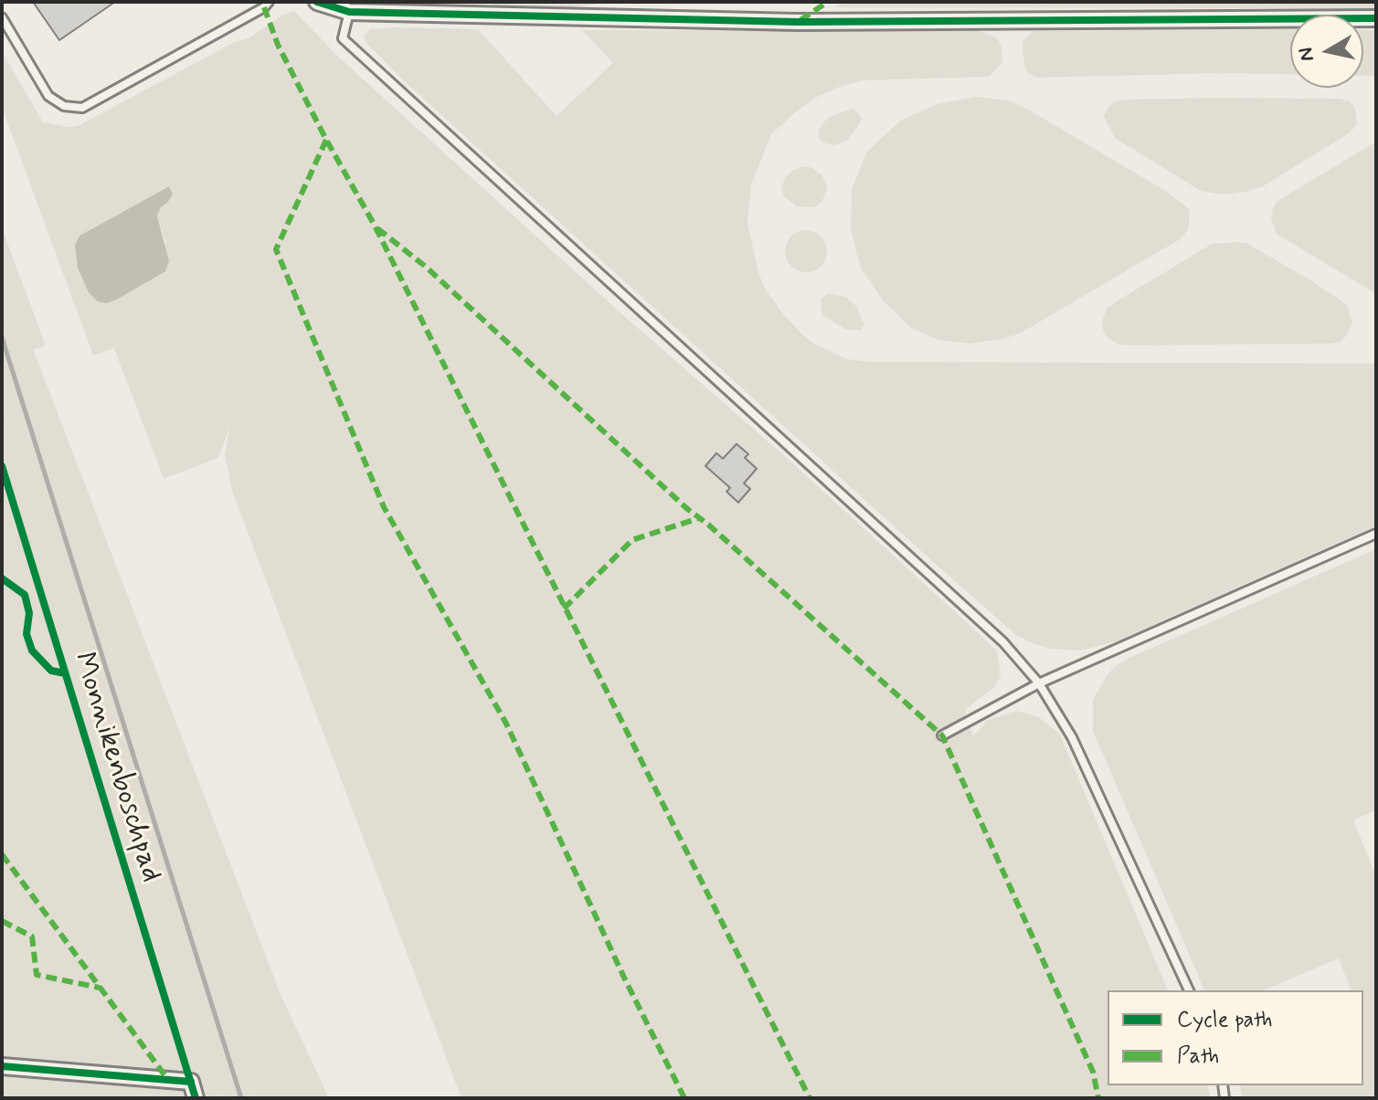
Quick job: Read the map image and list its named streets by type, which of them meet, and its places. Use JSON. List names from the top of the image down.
{
  "streets": {
    "cycle path": ["Monnikenboschpad"]
  },
  "legend": ["Cycle path", "Path"],
  "north": "left"
}
